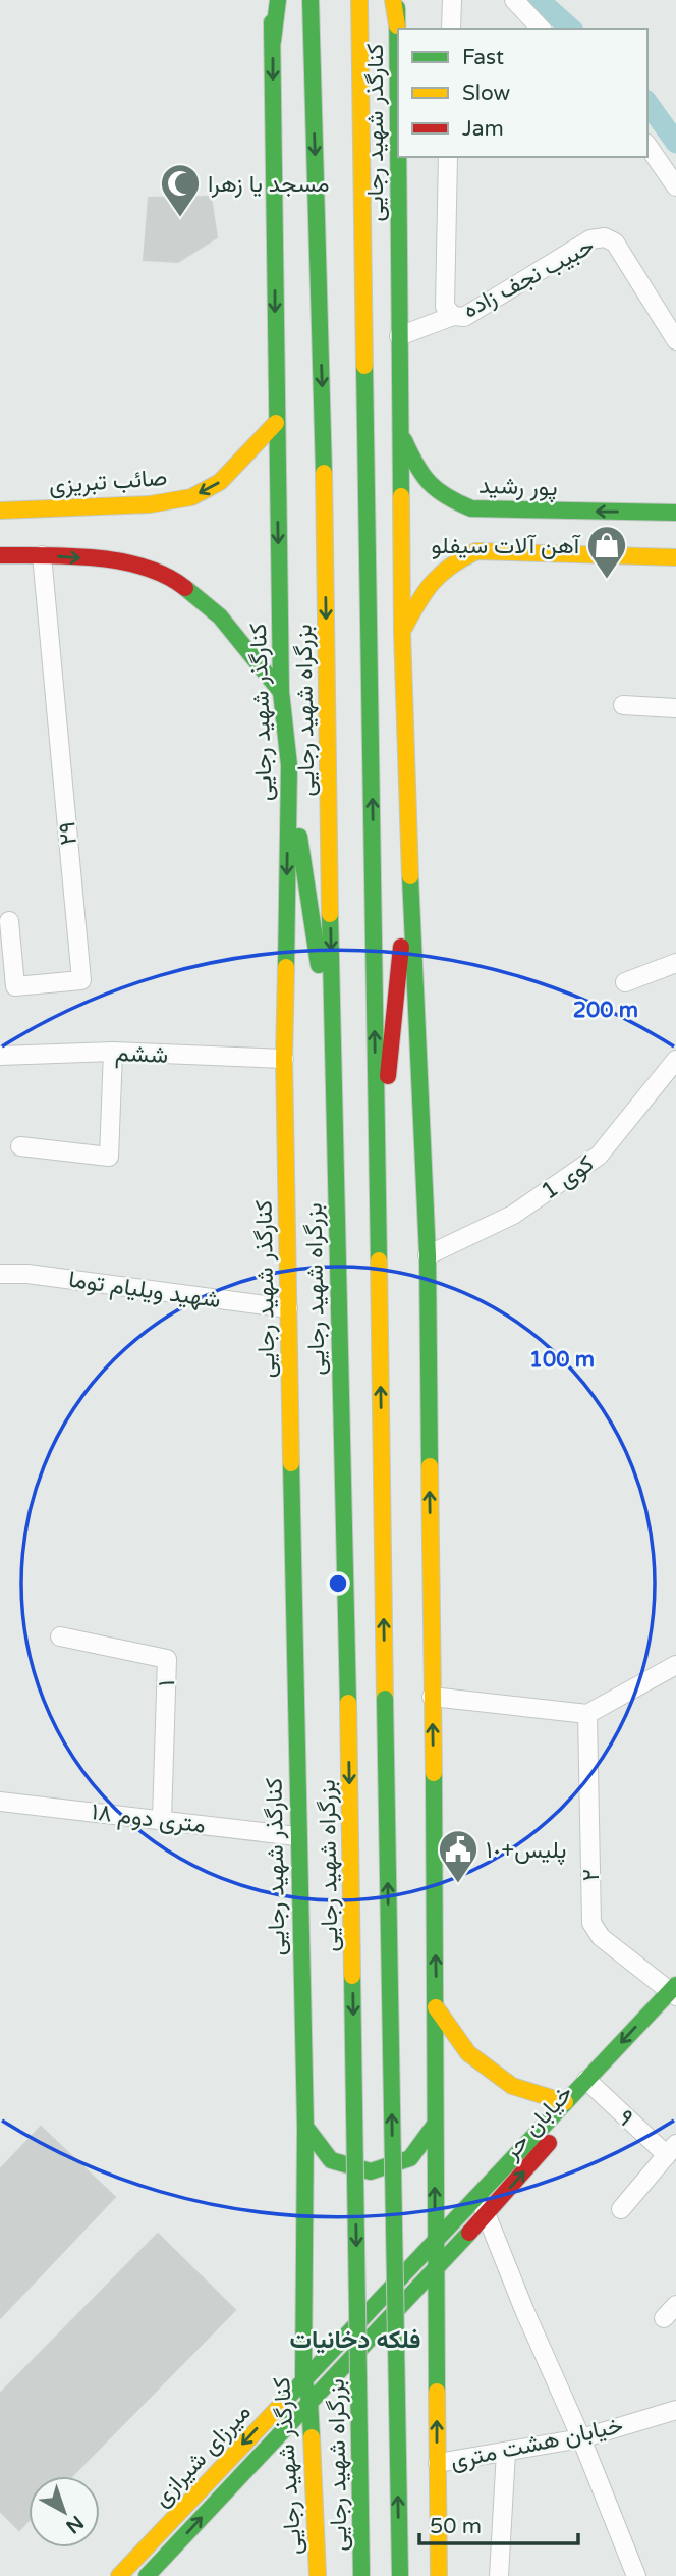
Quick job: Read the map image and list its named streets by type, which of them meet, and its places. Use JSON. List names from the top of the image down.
{
  "streets": {
    "main road": [
      "کنارگذر شهید رجایی",
      "صائب تبریزی",
      "پور رشید",
      "بزرگراه شهید رجایی",
      "خیابان حر",
      "میرزای شیرازی"
    ],
    "street": [
      "حبیب نجف زاده",
      "۲۹",
      "ششم",
      "کوی 1",
      "شهید ویلیام توما",
      "۱",
      "۱۸ متری دوم",
      "۲",
      "۹",
      "خیابان هشت متری"
    ]
  },
  "crossings": [
    ["کنارگذر شهید رجایی", "حبیب نجف زاده"],
    ["کنارگذر شهید رجایی", "صائب تبریزی"],
    ["کنارگذر شهید رجایی", "پور رشید"],
    ["کنارگذر شهید رجایی", "ششم"],
    ["کنارگذر شهید رجایی", "کوی 1"],
    ["کنارگذر شهید رجایی", "شهید ویلیام توما"],
    ["کنارگذر شهید رجایی", "۱۸ متری دوم"],
    ["کنارگذر شهید رجایی", "خیابان حر"],
    ["کنارگذر شهید رجایی", "خیابان هشت متری"],
    ["کنارگذر شهید رجایی", "میرزای شیرازی"],
    ["۱", "۱۸ متری دوم"],
    ["۲", "خیابان حر"],
    ["۹", "خیابان حر"],
    ["خیابان حر", "میرزای شیرازی"]
  ],
  "one_way": ["صائب تبریزی", "پور رشید"],
  "districts": ["فلکه دخانیات"],
  "places": {
    "mosque": ["مسجد یا زهرا"],
    "shop": ["آهن آلات سیفلو"],
    "public building": ["پلیس+١٠"]
  },
  "legend": ["Fast", "Slow", "Jam"],
  "scale_bar": "50 m",
  "north": "bottom right",
  "rings": ["200 m", "100 m"]
}
